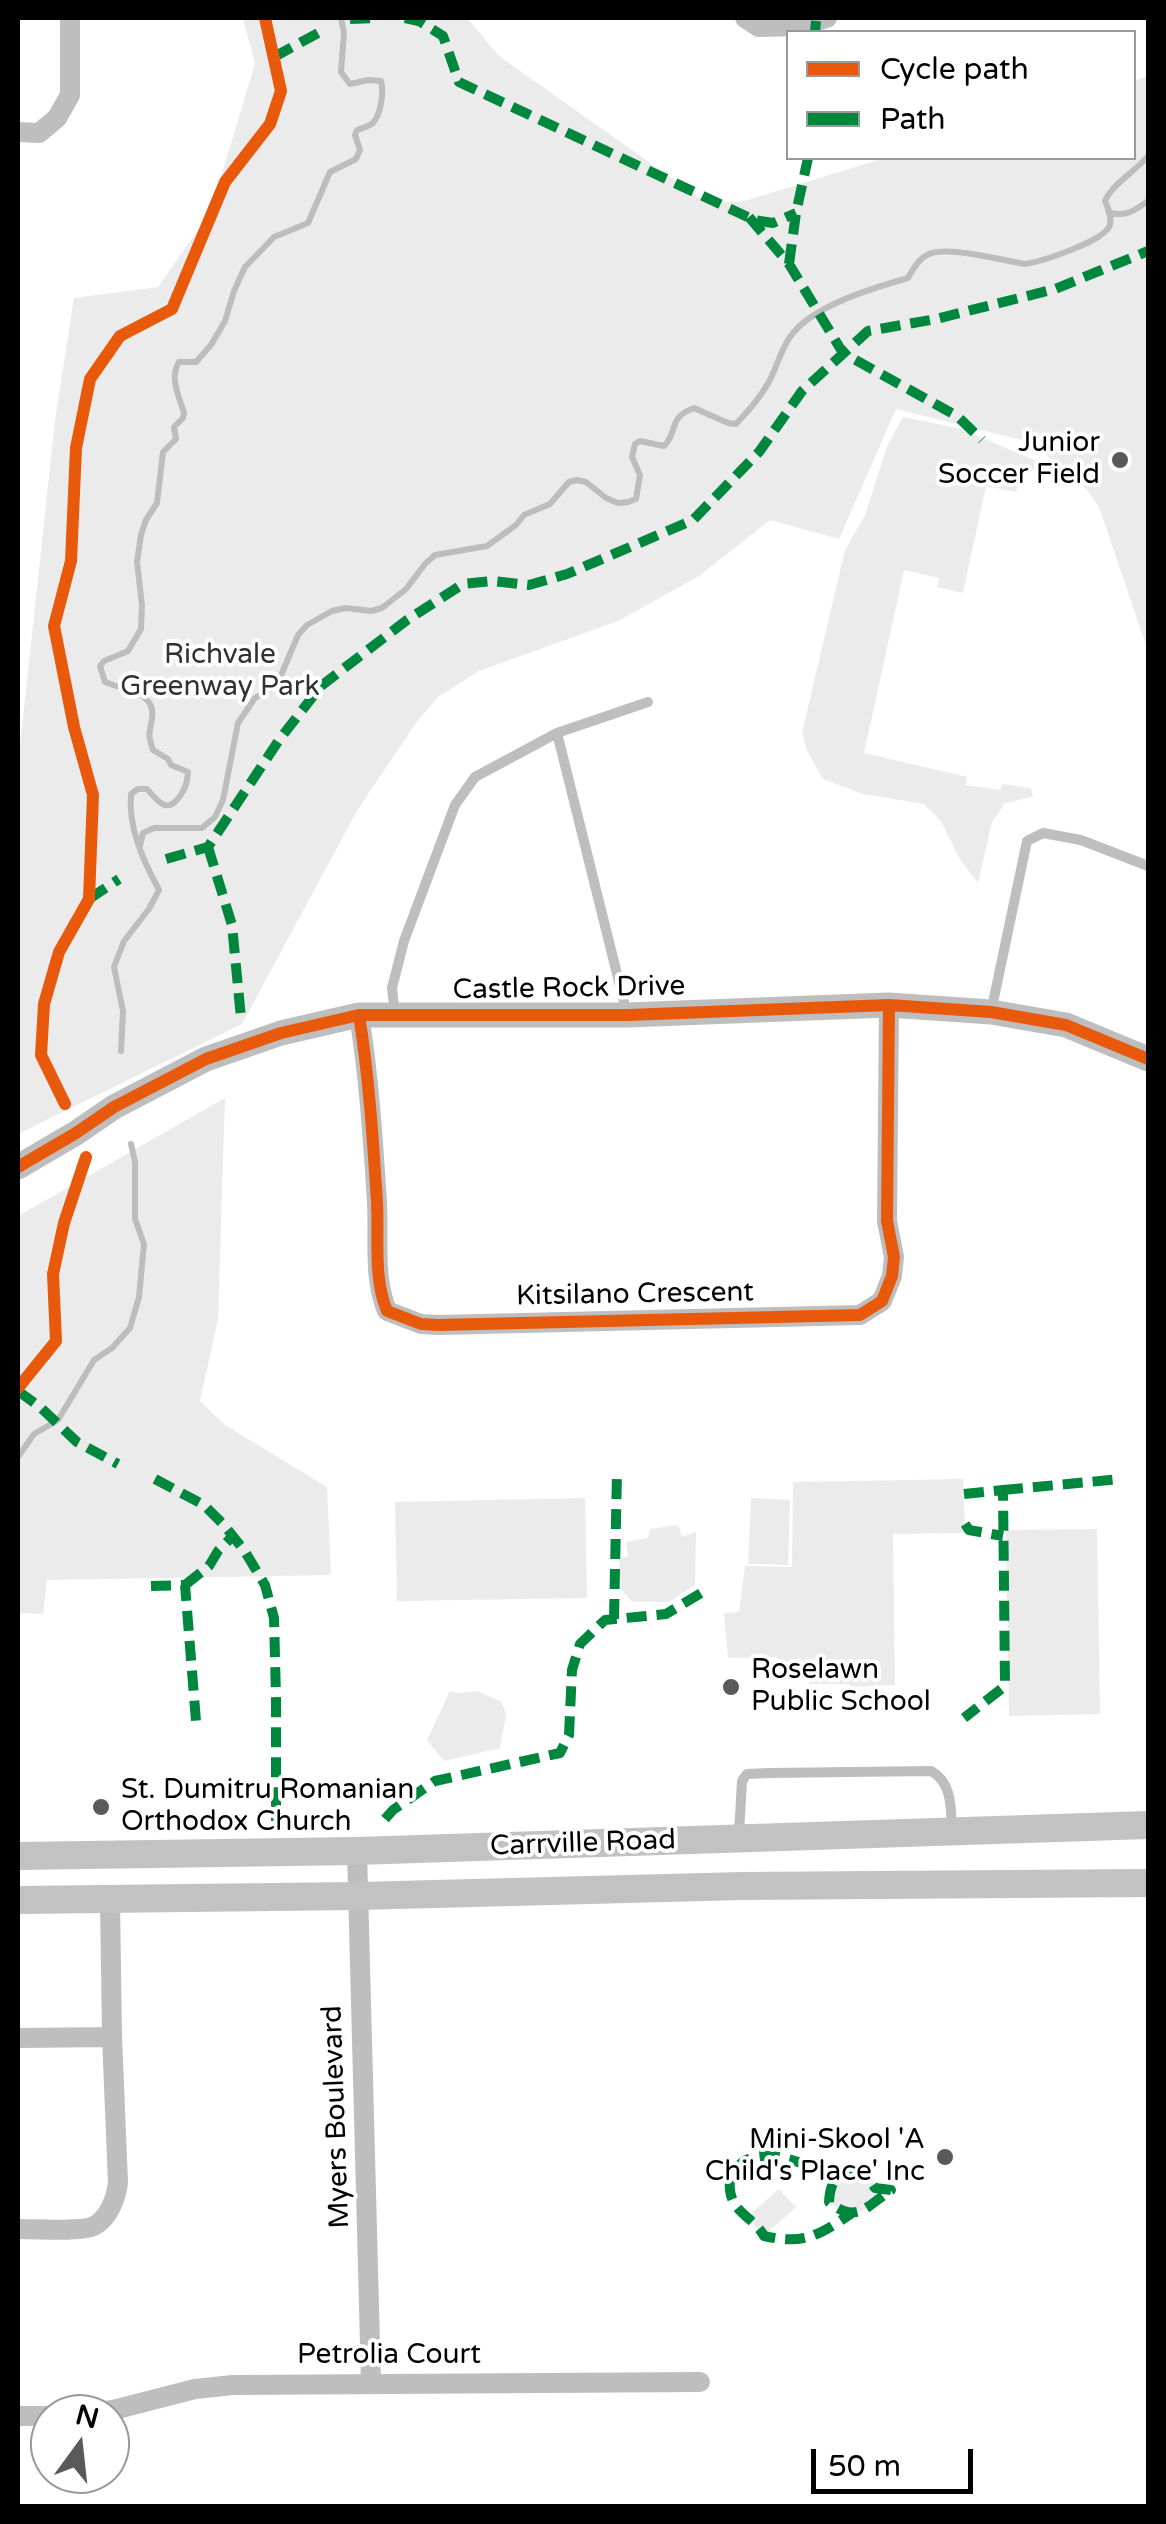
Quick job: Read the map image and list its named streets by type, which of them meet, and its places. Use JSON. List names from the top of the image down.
{
  "streets": {
    "main road": ["Carrville Road"],
    "street": [
      "Castle Rock Drive",
      "Kitsilano Crescent",
      "Myers Boulevard",
      "Petrolia Court"
    ]
  },
  "crossings": [
    ["Castle Rock Drive", "Kitsilano Crescent"],
    ["Carrville Road", "Myers Boulevard"],
    ["Myers Boulevard", "Petrolia Court"]
  ],
  "parks": ["Richvale Greenway Park"],
  "places": [
    "Junior Soccer Field",
    "Roselawn Public School",
    "St. Dumitru Romanian Orthodox Church",
    "Mini-Skool 'A Child's Place' Inc"
  ],
  "legend": ["Cycle path", "Path"],
  "scale_bar": "50 m",
  "north": "top"
}
